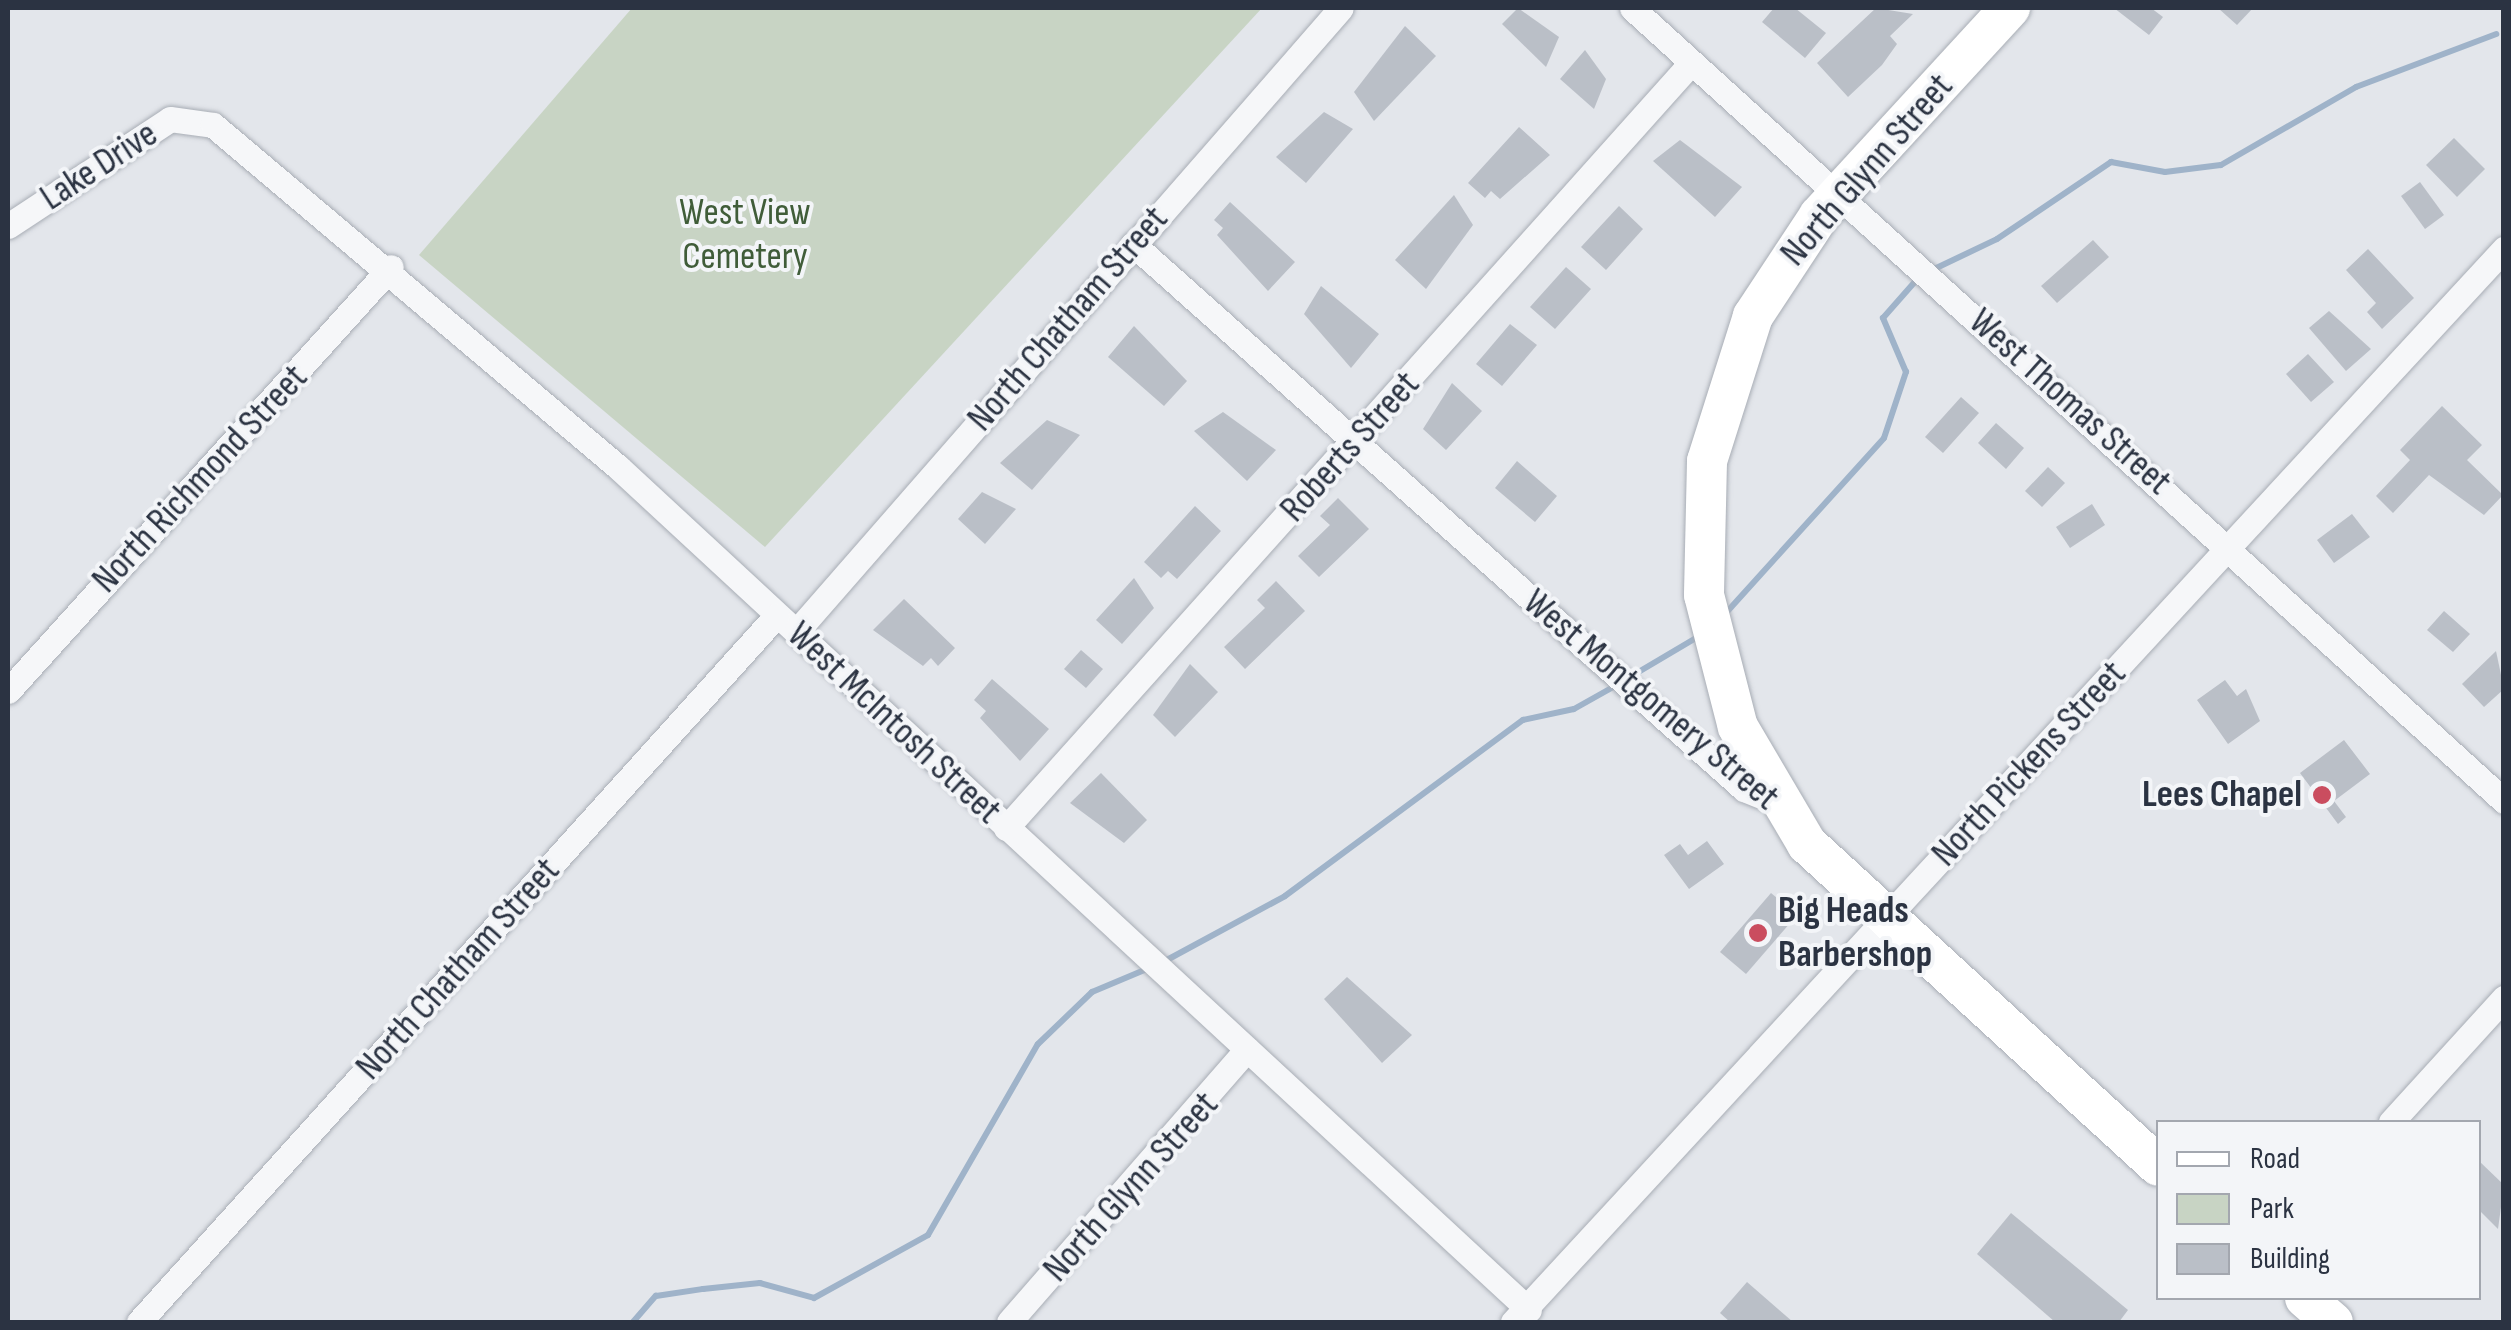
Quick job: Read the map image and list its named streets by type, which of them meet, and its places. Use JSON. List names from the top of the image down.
{
  "streets": {
    "main road": ["North Glynn Street", "West Montgomery Street"],
    "street": [
      "Lake Drive",
      "North Chatham Street",
      "West Thomas Street",
      "Roberts Street",
      "North Richmond Street",
      "West McIntosh Street",
      "North Pickens Street"
    ]
  },
  "crossings": [
    ["Lake Drive", "West McIntosh Street"],
    ["North Glynn Street", "West Thomas Street"],
    ["North Glynn Street", "West Montgomery Street"],
    ["North Glynn Street", "West McIntosh Street"],
    ["North Chatham Street", "West Montgomery Street"],
    ["North Chatham Street", "West McIntosh Street"],
    ["West Thomas Street", "Roberts Street"],
    ["West Thomas Street", "North Pickens Street"],
    ["Roberts Street", "West Montgomery Street"],
    ["Roberts Street", "West McIntosh Street"],
    ["North Richmond Street", "West McIntosh Street"],
    ["West Montgomery Street", "North Pickens Street"],
    ["West McIntosh Street", "North Pickens Street"]
  ],
  "parks": ["West View Cemetery"],
  "places": ["Lees Chapel", "Big Heads Barbershop"],
  "legend": ["Road", "Park", "Building"]
}
